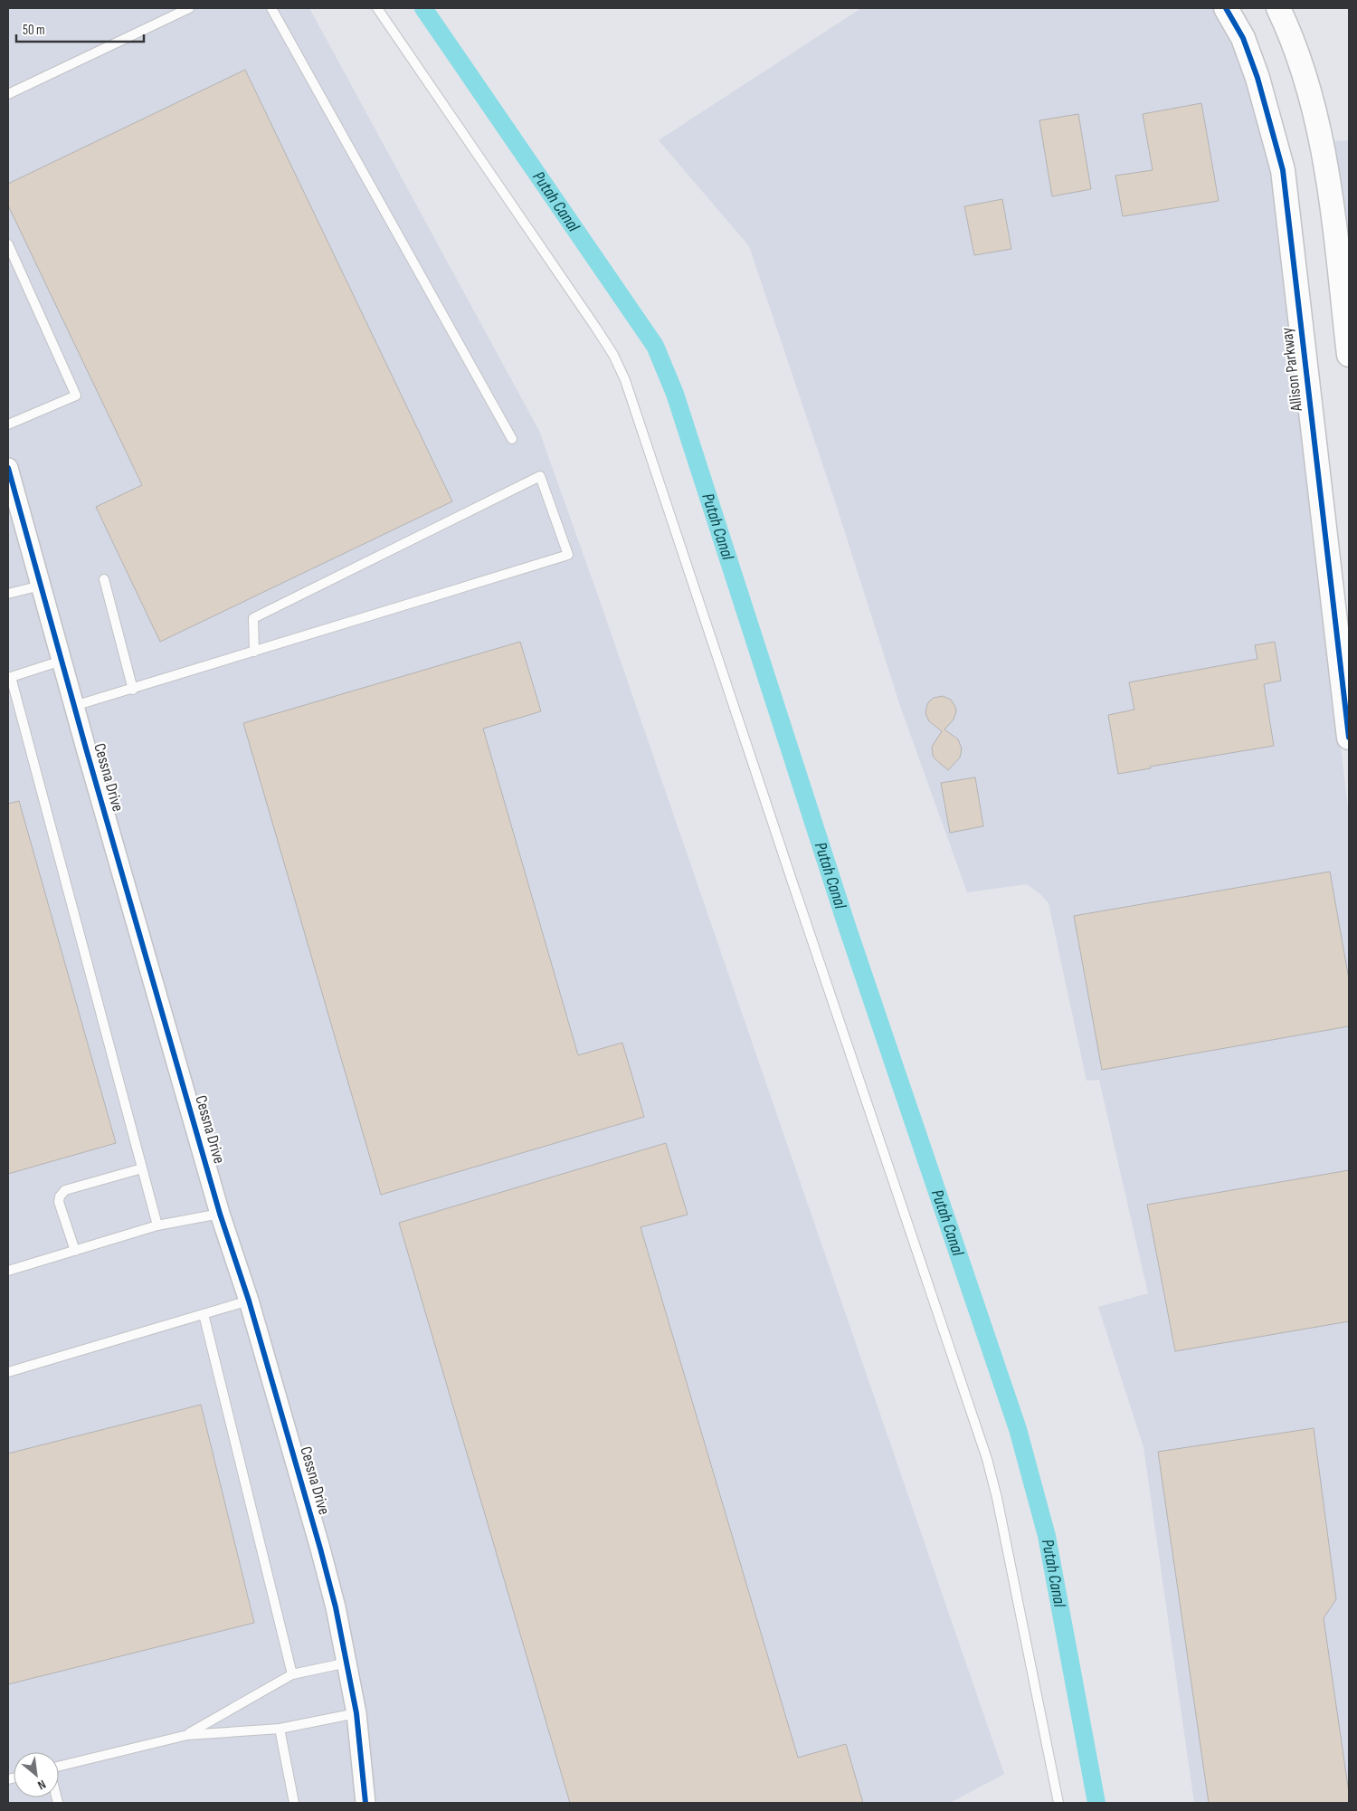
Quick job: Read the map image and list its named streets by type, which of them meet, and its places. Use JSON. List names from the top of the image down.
{
  "streets": {
    "street": ["Allison Parkway", "Cessna Drive"]
  },
  "water": ["Putah Canal"],
  "scale_bar": "50 m",
  "north": "bottom right"
}
